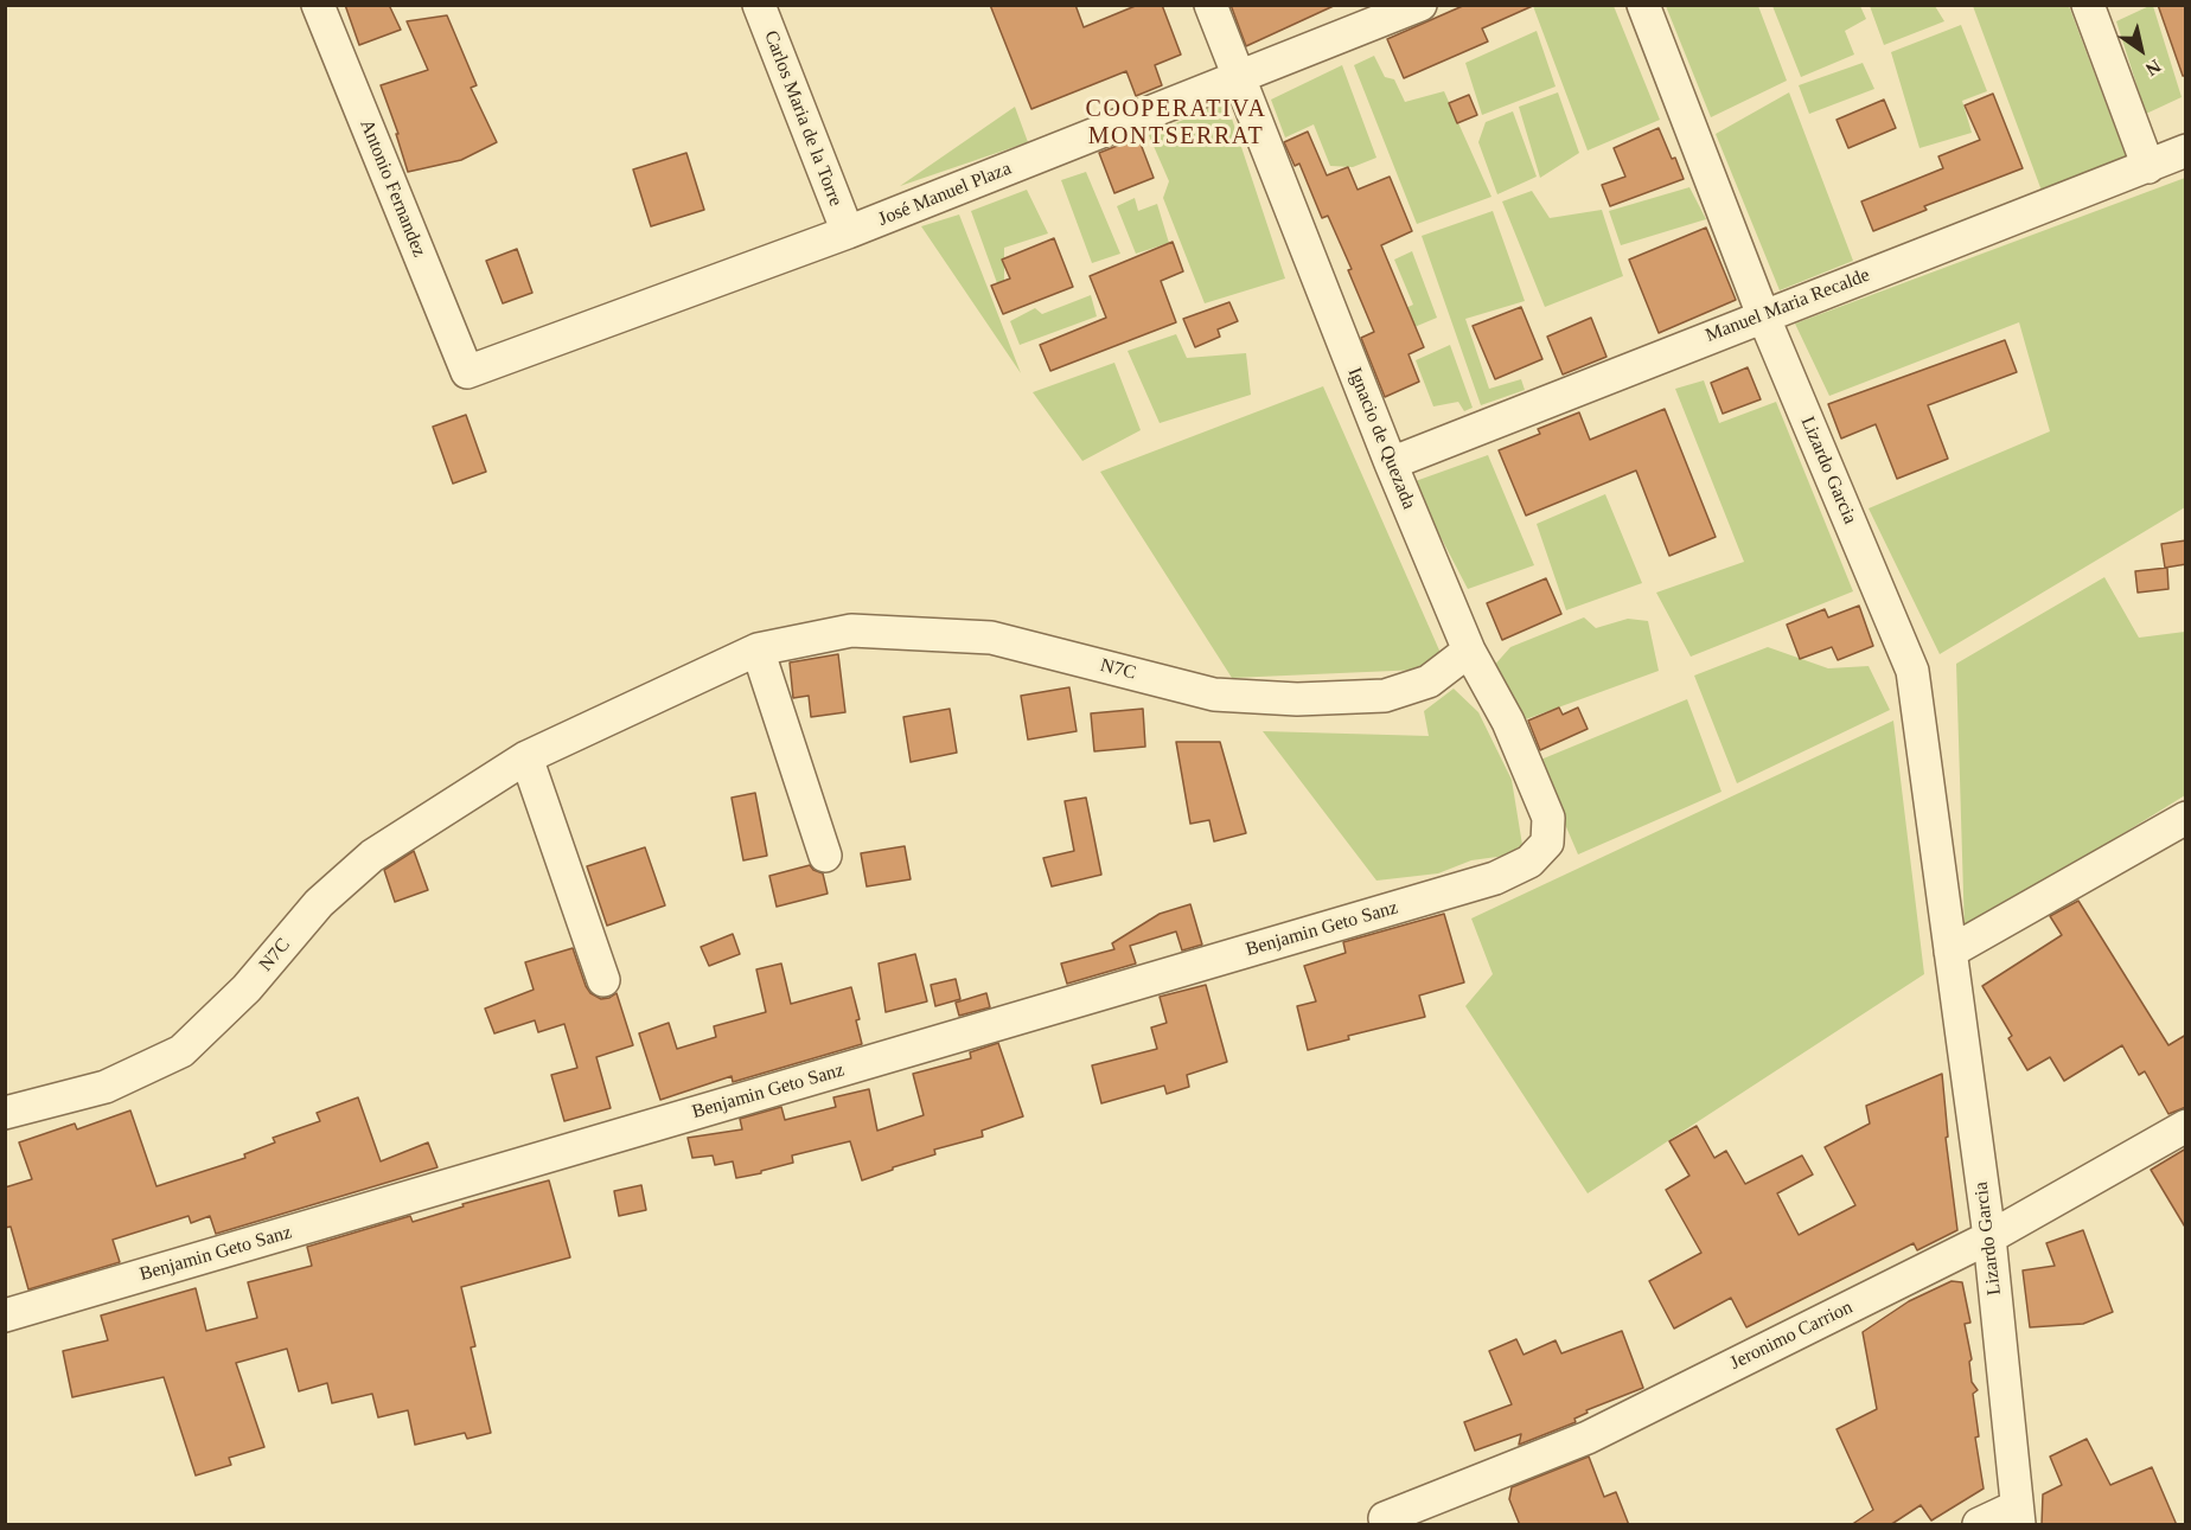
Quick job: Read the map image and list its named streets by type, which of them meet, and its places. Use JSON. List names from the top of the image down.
{
  "streets": {
    "street": [
      "Carlos Maria de la Torre",
      "Antonio Fernandez",
      "José Manuel Plaza",
      "Manuel Maria Recalde",
      "Ignacio de Quezada",
      "Lizardo Garcia",
      "N7C",
      "Benjamin Geto Sanz",
      "Jeronimo Carrion"
    ]
  },
  "crossings": [
    ["Carlos Maria de la Torre", "José Manuel Plaza"],
    ["Antonio Fernandez", "José Manuel Plaza"],
    ["José Manuel Plaza", "Ignacio de Quezada"],
    ["Manuel Maria Recalde", "Ignacio de Quezada"],
    ["Manuel Maria Recalde", "Lizardo Garcia"],
    ["Ignacio de Quezada", "N7C"],
    ["Ignacio de Quezada", "Benjamin Geto Sanz"],
    ["Lizardo Garcia", "Jeronimo Carrion"]
  ],
  "districts": ["COOPERATIVA MONTSERRAT"],
  "north": "bottom right"
}
